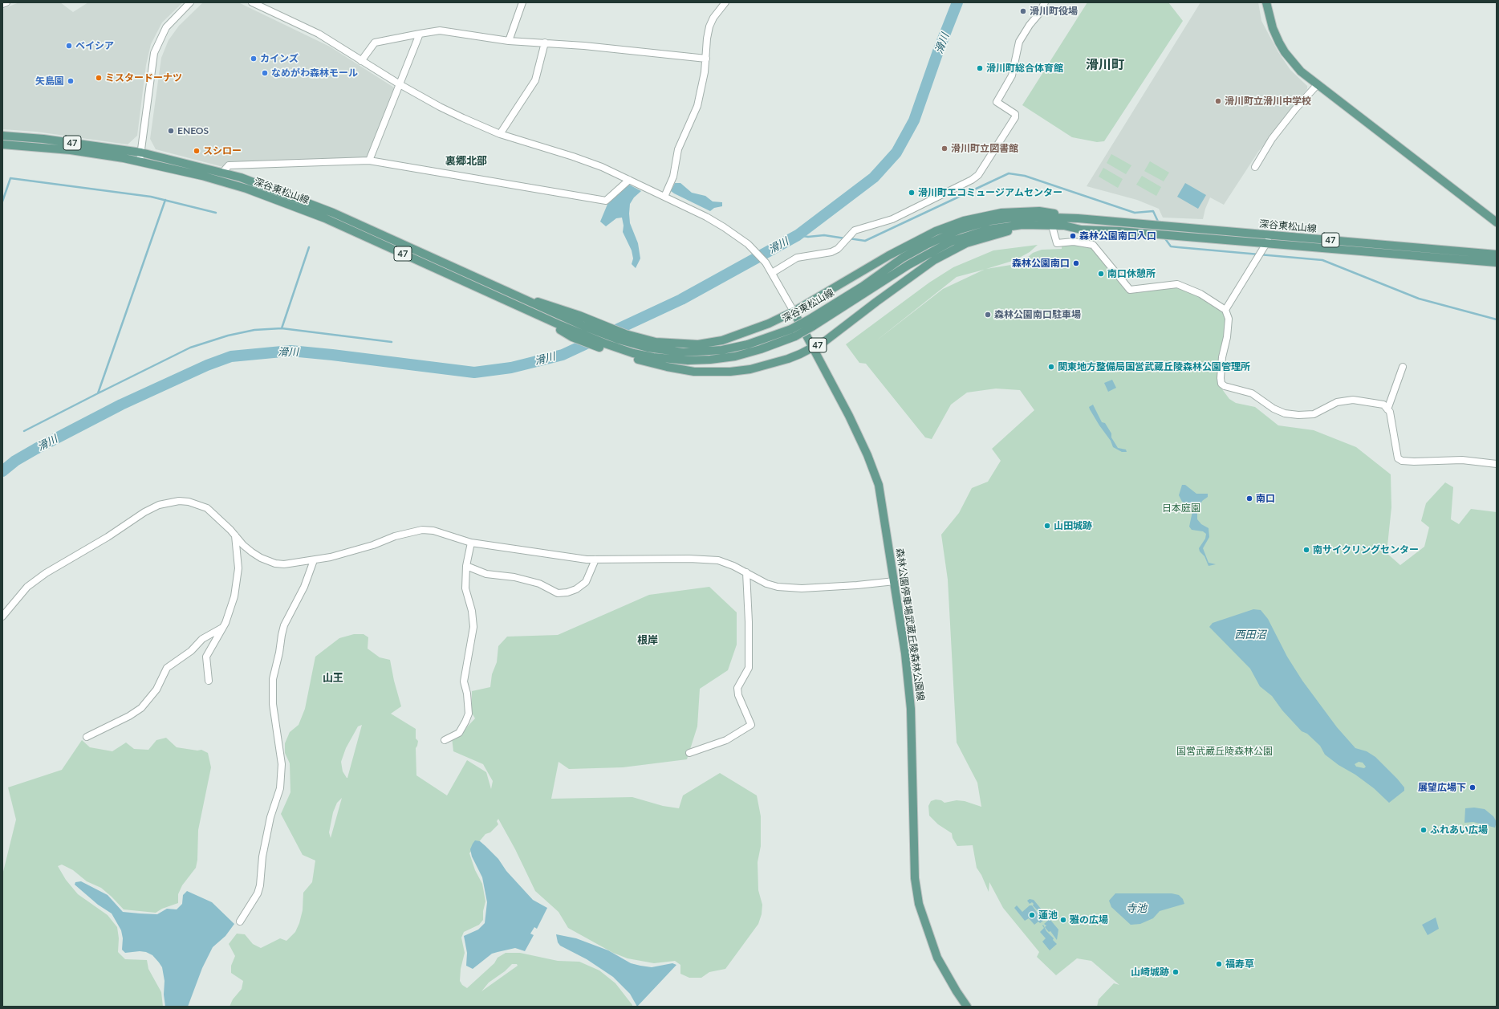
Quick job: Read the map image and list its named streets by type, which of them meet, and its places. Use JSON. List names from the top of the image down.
{
  "streets": {
    "main road": ["47", "深谷東松山線", "森林公園停車場武蔵丘陵森林公園線"]
  },
  "crossings": [
    ["深谷東松山線", "森林公園停車場武蔵丘陵森林公園線"]
  ],
  "districts": [
    "滑川町",
    "裏郷北部",
    "根岸",
    "山王"
  ],
  "water": ["滑川", "西田沼", "寺池"],
  "parks": ["日本庭園", "国営武蔵丘陵森林公園"],
  "places": [
    "滑川町役場",
    "ベイシア",
    "カインズ",
    "滑川町総合体育館",
    "なめがわ森林モール",
    "ミスタードーナツ",
    "矢島園",
    "滑川町立滑川中学校",
    "ENEOS",
    "滑川町立図書館",
    "スシロー",
    "滑川町エコミュージアムセンター",
    "森林公園南口入口",
    "森林公園南口",
    "南口休憩所",
    "森林公園南口駐車場",
    "関東地方整備局国営武蔵丘陵森林公園管理所",
    "南口",
    "山田城跡",
    "南サイクリングセンター",
    "展望広場下",
    "ふれあい広場",
    "蓮池",
    "雅の広場",
    "福寿草",
    "山崎城跡"
  ]
}
